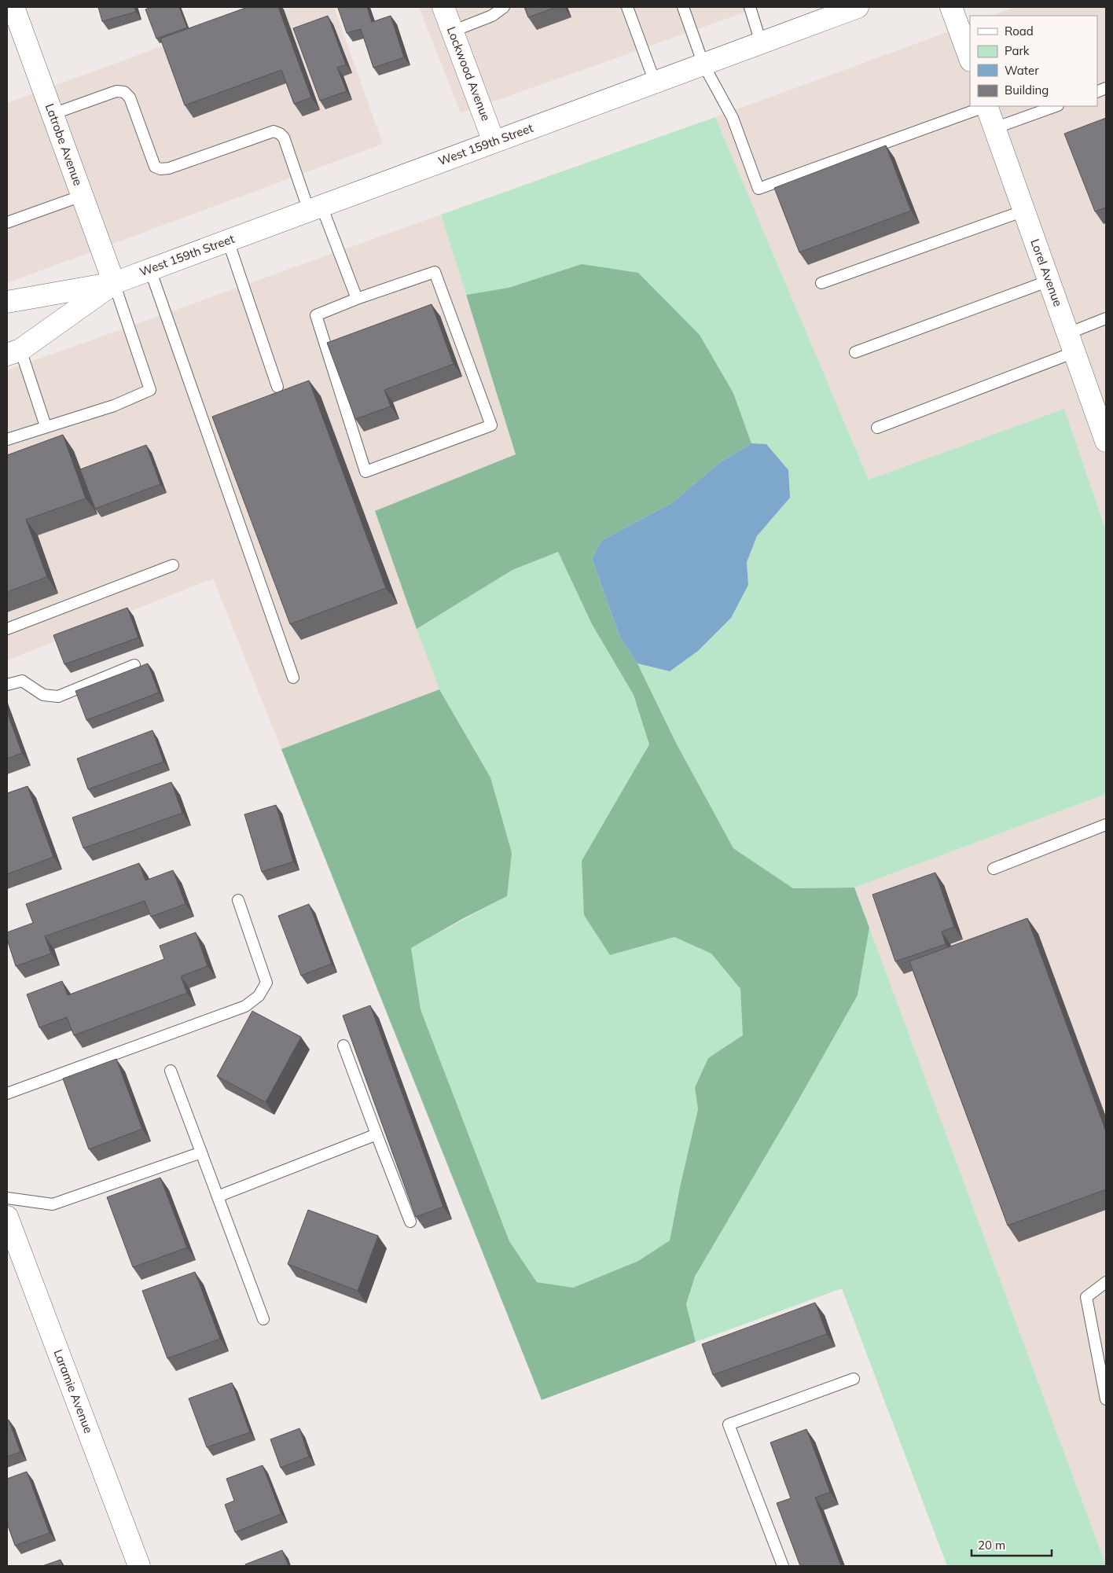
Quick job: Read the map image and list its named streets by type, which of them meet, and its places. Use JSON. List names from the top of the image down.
{
  "streets": {
    "street": [
      "Lockwood Avenue",
      "Latrobe Avenue",
      "West 159th Street",
      "Lorel Avenue",
      "Laramie Avenue"
    ]
  },
  "crossings": [
    ["Lockwood Avenue", "West 159th Street"],
    ["Latrobe Avenue", "West 159th Street"]
  ],
  "legend": [
    "Road",
    "Park",
    "Water",
    "Building"
  ],
  "scale_bar": "20 m"
}
